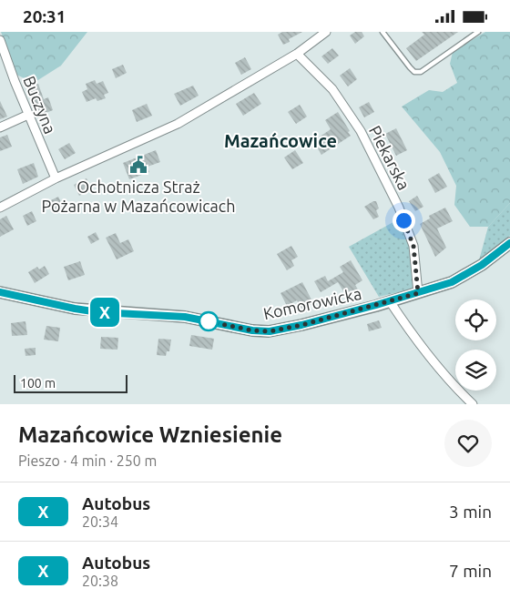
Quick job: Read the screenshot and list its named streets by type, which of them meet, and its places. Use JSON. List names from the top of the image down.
{
  "streets": {
    "street": ["Buczyna", "Piekarska", "Komorowicka"]
  },
  "crossings": [
    ["Piekarska", "Komorowicka"]
  ],
  "districts": ["Mazańcowice"],
  "places": {
    "public building": ["Ochotnicza Straż Pożarna w Mazańcowicach"]
  },
  "lines": ["bus line X"],
  "scale_bar": "100 m",
  "page": {
    "status": "20:31",
    "on_map": "X",
    "scale": "100 m",
    "heading": ["Mazańcowice Wzniesienie", "Pieszo · 4 min · 250 m"],
    "list": [
      {
        "mark": "X",
        "name": "Autobus",
        "note": "20:34",
        "value": "3 min"
      },
      {
        "mark": "X",
        "name": "Autobus",
        "note": "20:38",
        "value": "7 min"
      }
    ]
  }
}
